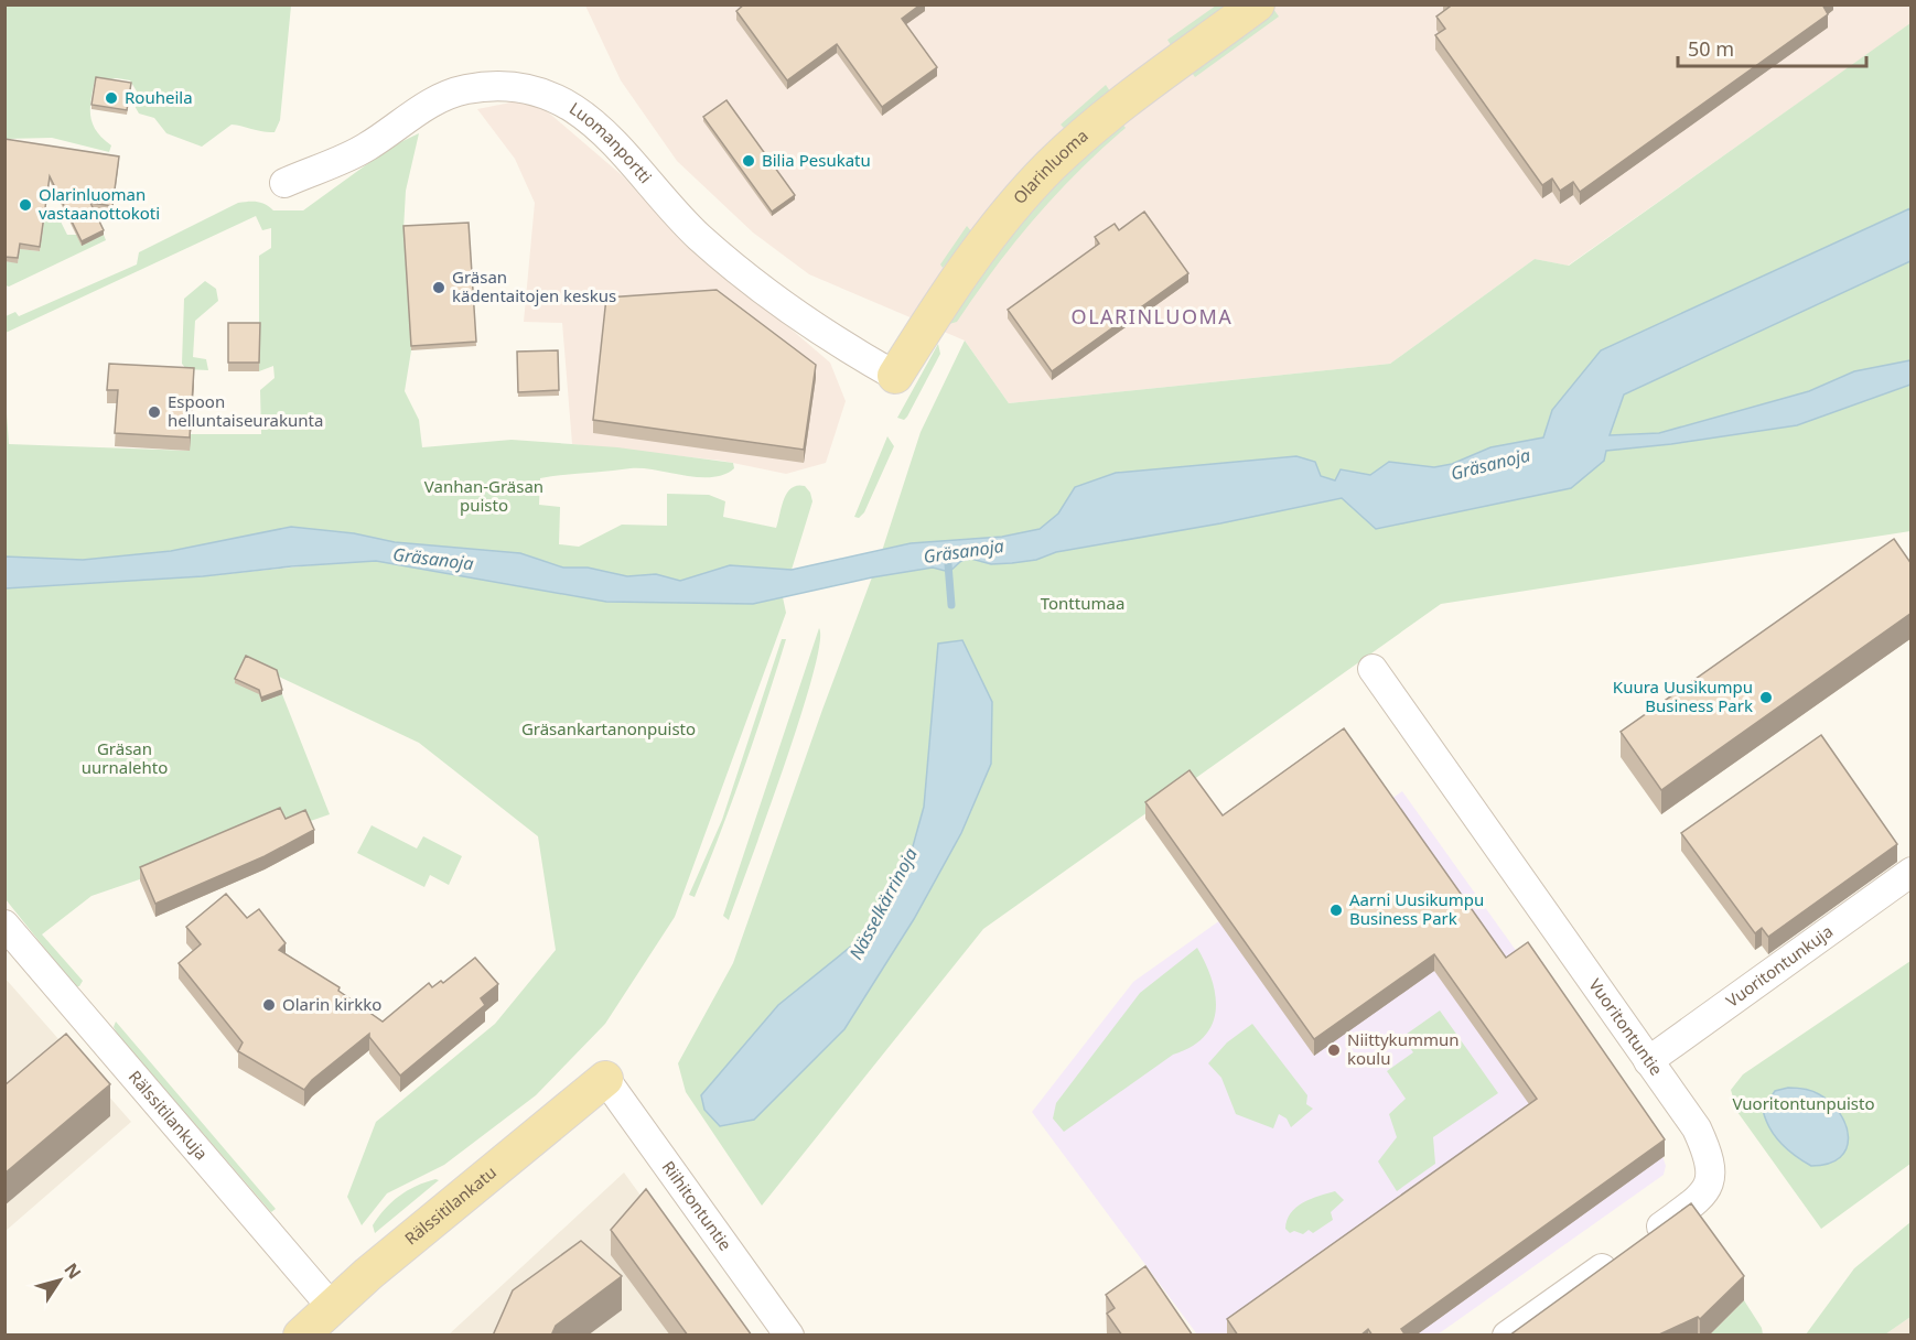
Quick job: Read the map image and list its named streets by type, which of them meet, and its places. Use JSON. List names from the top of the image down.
{
  "streets": {
    "main road": ["Olarinluoma", "Rälssitilankatu"],
    "street": [
      "Luomanportti",
      "Vuoritontunkuja",
      "Vuoritontuntie",
      "Rälssitilankuja",
      "Riihitontuntie"
    ]
  },
  "crossings": [
    ["Luomanportti", "Olarinluoma"],
    ["Vuoritontunkuja", "Vuoritontuntie"],
    ["Rälssitilankuja", "Rälssitilankatu"],
    ["Rälssitilankatu", "Riihitontuntie"]
  ],
  "districts": ["OLARINLUOMA"],
  "water": ["Gräsanoja", "Nässelkärrinoja"],
  "parks": [
    "Vanhan-Gräsan puisto",
    "Tonttumaa",
    "Gräsankartanonpuisto",
    "Gräsan uurnalehto",
    "Vuoritontunpuisto"
  ],
  "places": [
    "Rouheila",
    "Bilia Pesukatu",
    "Olarinluoman vastaanottokoti",
    "Gräsan kädentaitojen keskus",
    "Espoon helluntaiseurakunta",
    "Kuura Uusikumpu Business Park",
    "Aarni Uusikumpu Business Park",
    "Olarin kirkko",
    "Niittykummun koulu"
  ],
  "scale_bar": "50 m",
  "north": "top right"
}
